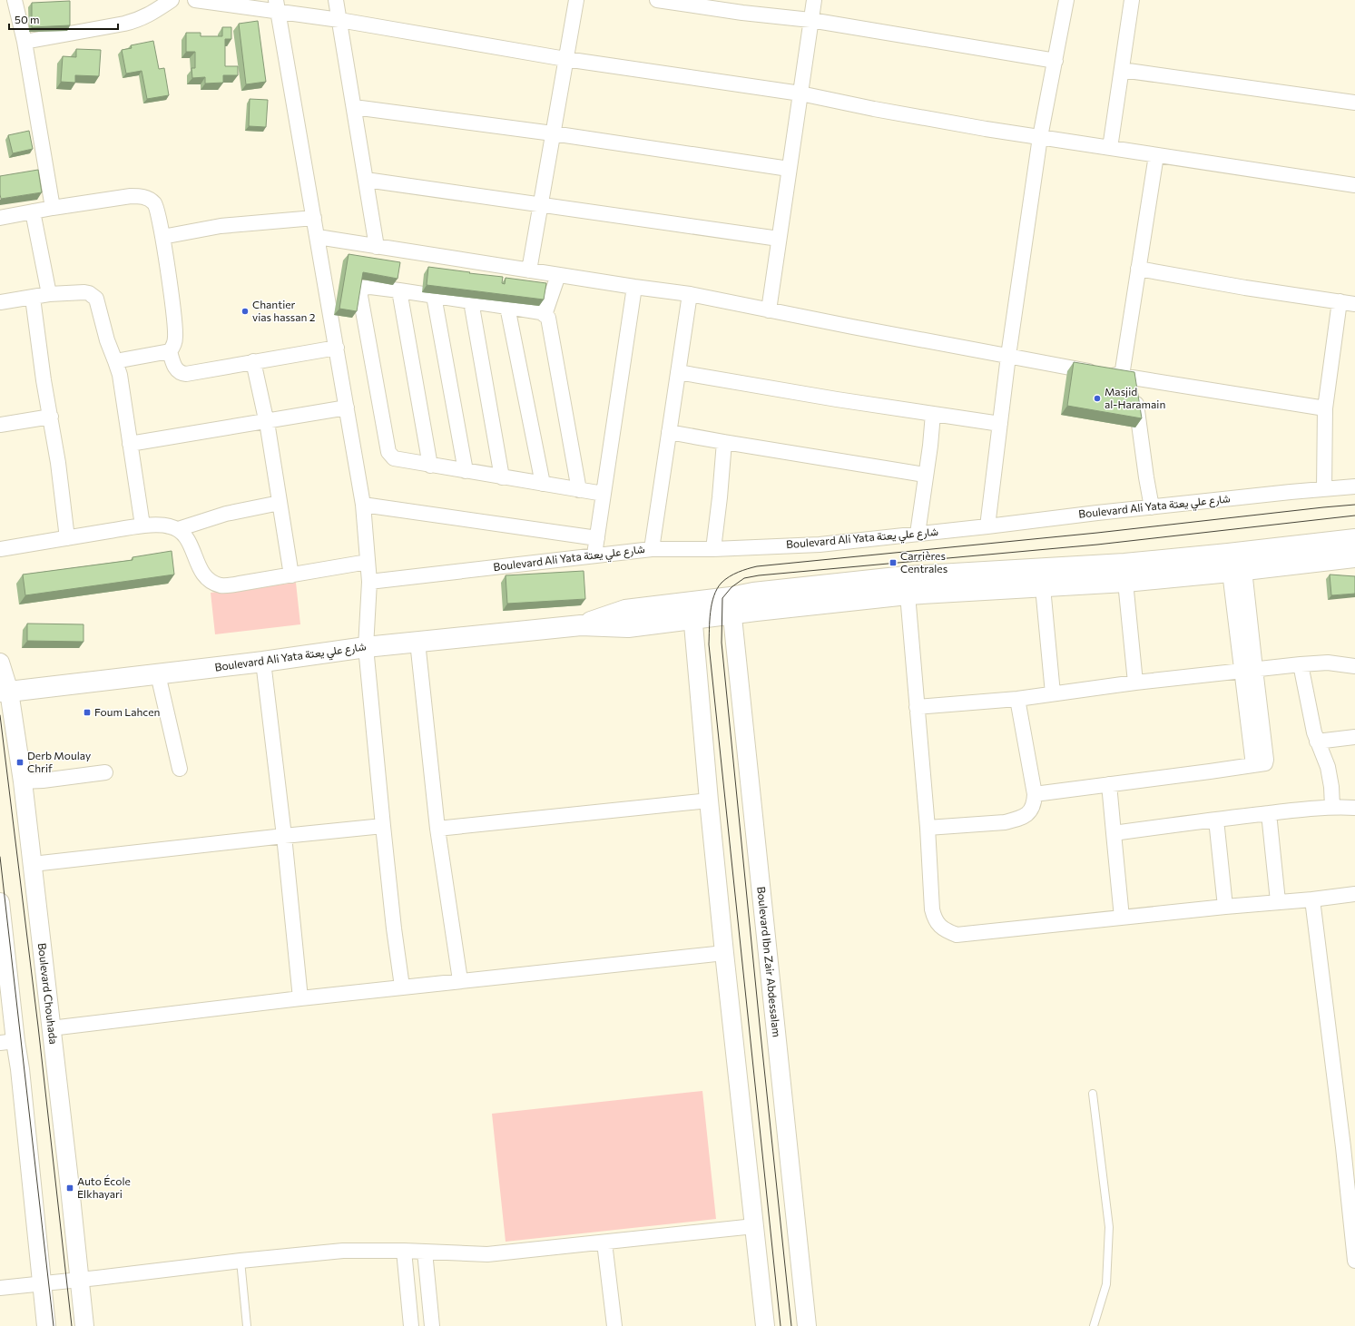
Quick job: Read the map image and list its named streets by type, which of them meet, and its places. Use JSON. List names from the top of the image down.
{
  "streets": {
    "main road": ["Boulevard Ali Yata شارع علي يعتة"],
    "street": ["Boulevard Ibn Zair Abdessalam", "Boulevard Chouhada"]
  },
  "crossings": [
    ["Boulevard Ali Yata شارع علي يعتة", "Boulevard Ibn Zair Abdessalam"],
    ["Boulevard Ali Yata شارع علي يعتة", "Boulevard Chouhada"]
  ],
  "places": {
    "other": ["Chantier vias hassan 2", "Masjid al-Haramain"],
    "transit": [
      "Carrières Centrales",
      "Foum Lahcen",
      "Derb Moulay Chrif",
      "Auto École Elkhayari"
    ]
  },
  "scale_bar": "50 m"
}
